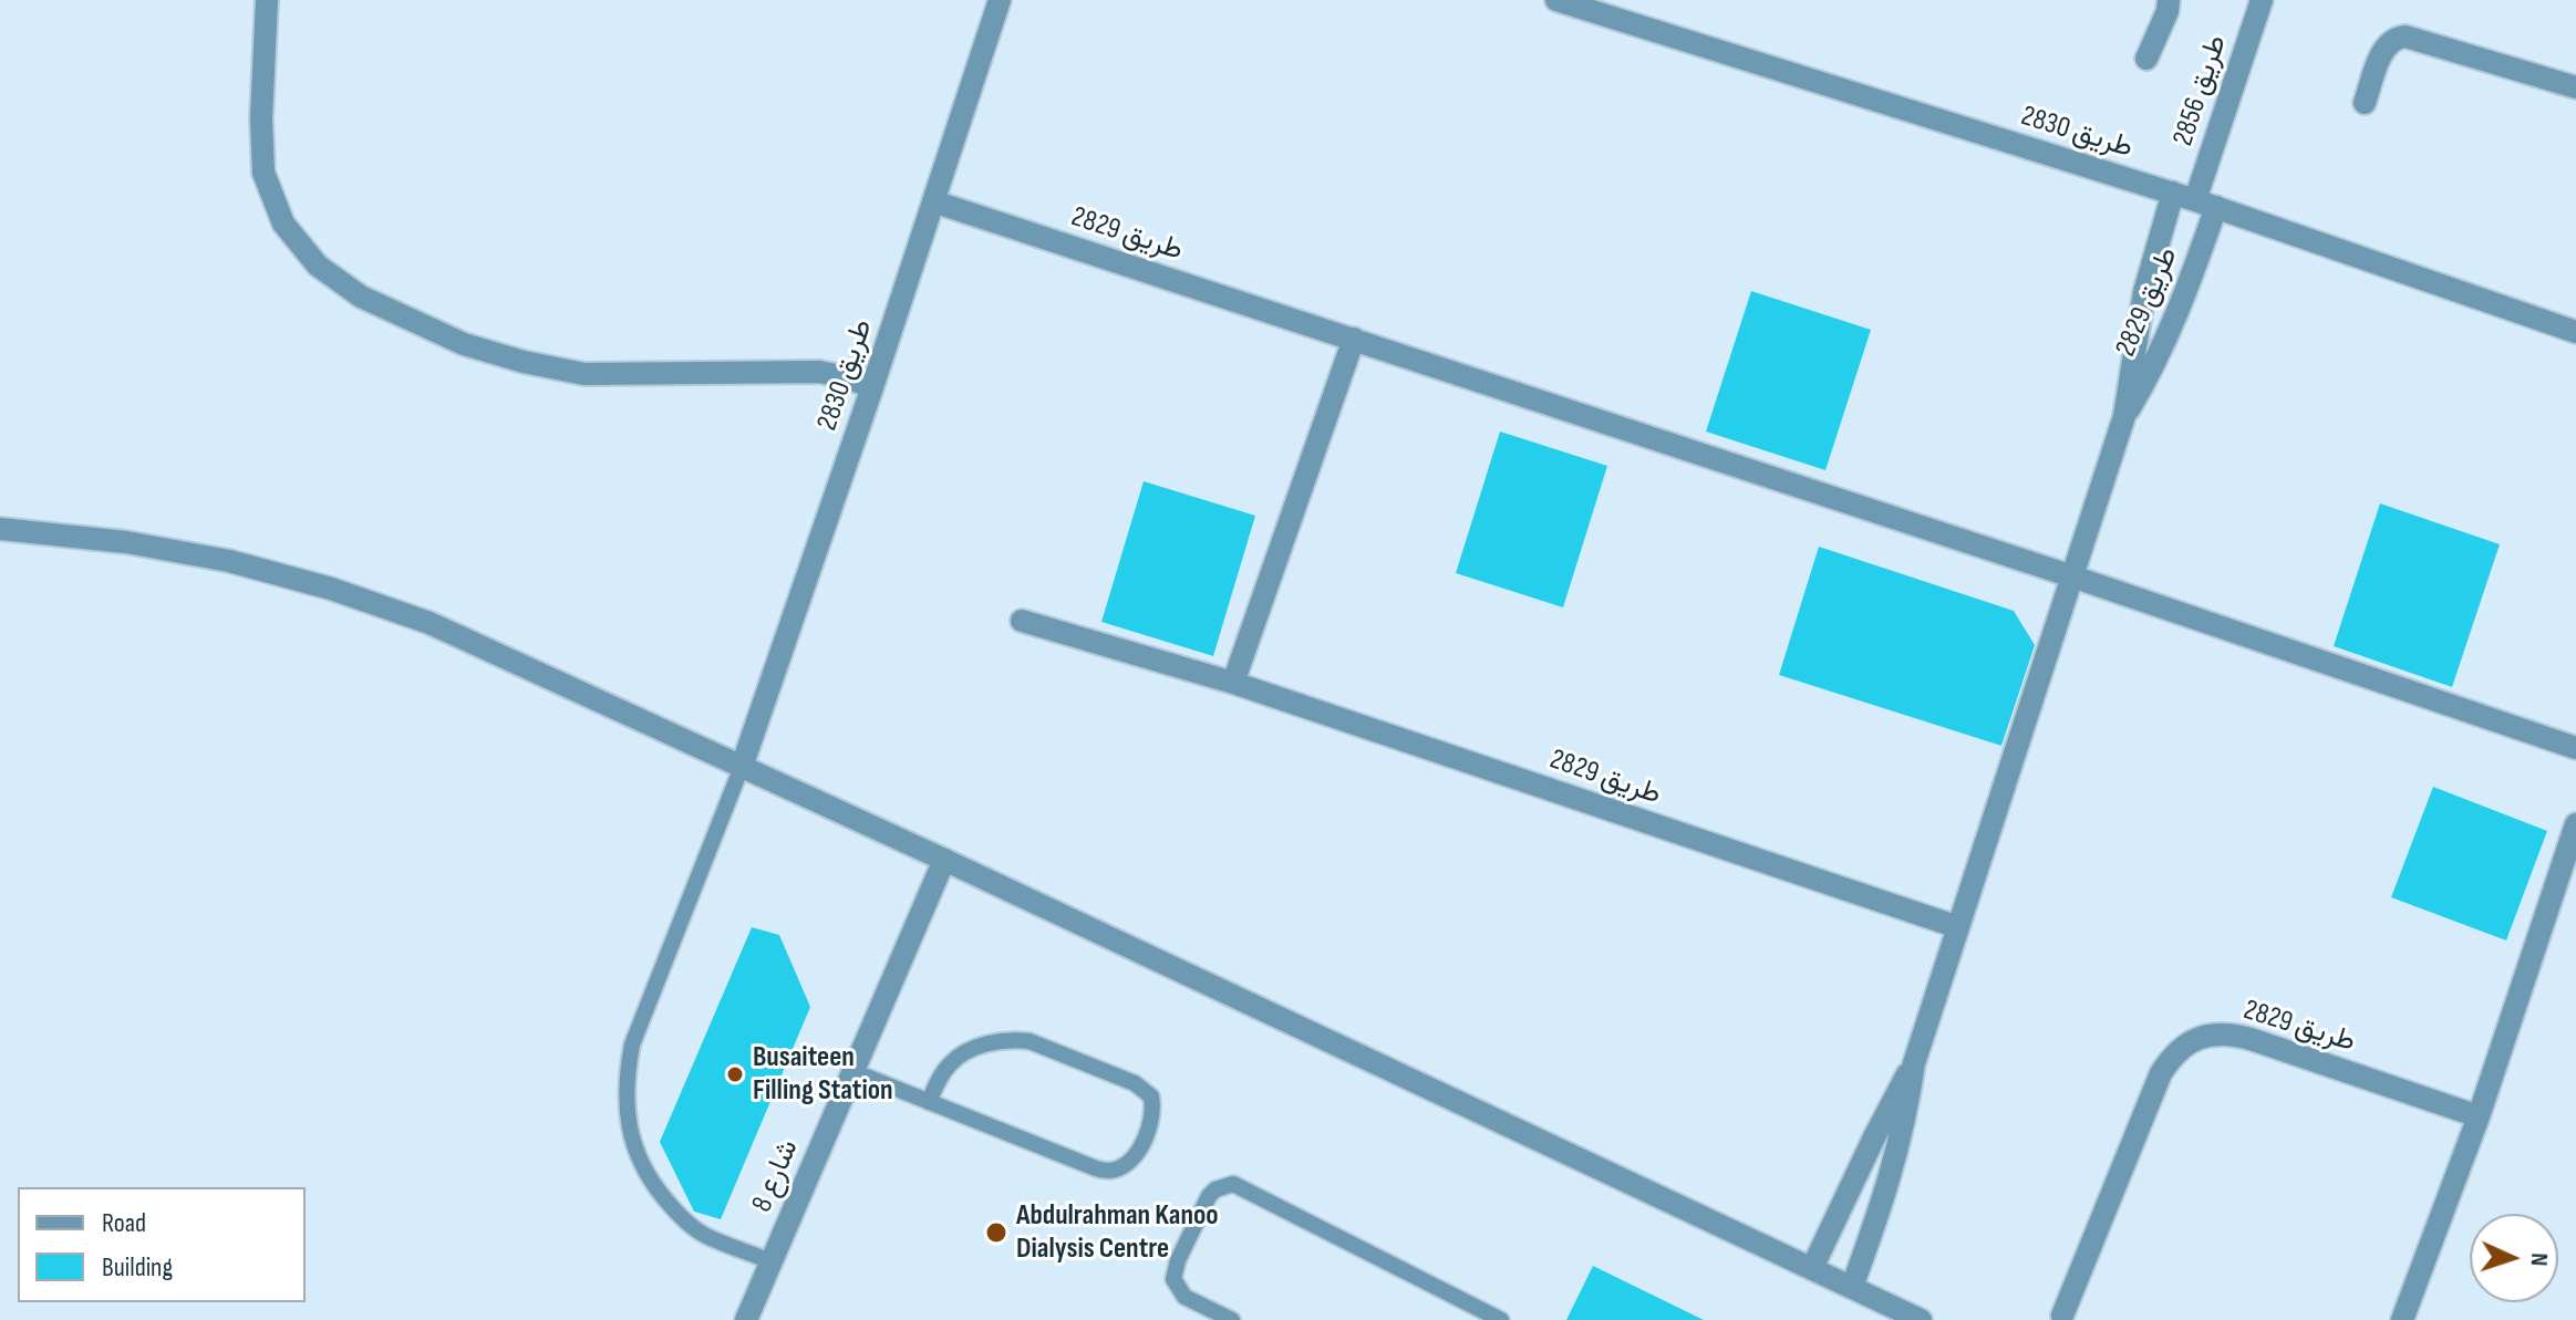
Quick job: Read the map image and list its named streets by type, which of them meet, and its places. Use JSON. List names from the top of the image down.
{
  "streets": {
    "street": [
      "طريق 2856",
      "طريق 2830",
      "طريق 2829",
      "شارع 8"
    ]
  },
  "crossings": [
    ["طريق 2856", "طريق 2830"],
    ["طريق 2856", "طريق 2829"],
    ["طريق 2830", "طريق 2829"]
  ],
  "places": ["Busaiteen Filling Station", "Abdulrahman Kanoo Dialysis Centre"],
  "legend": ["Road", "Building"],
  "north": "right"
}
